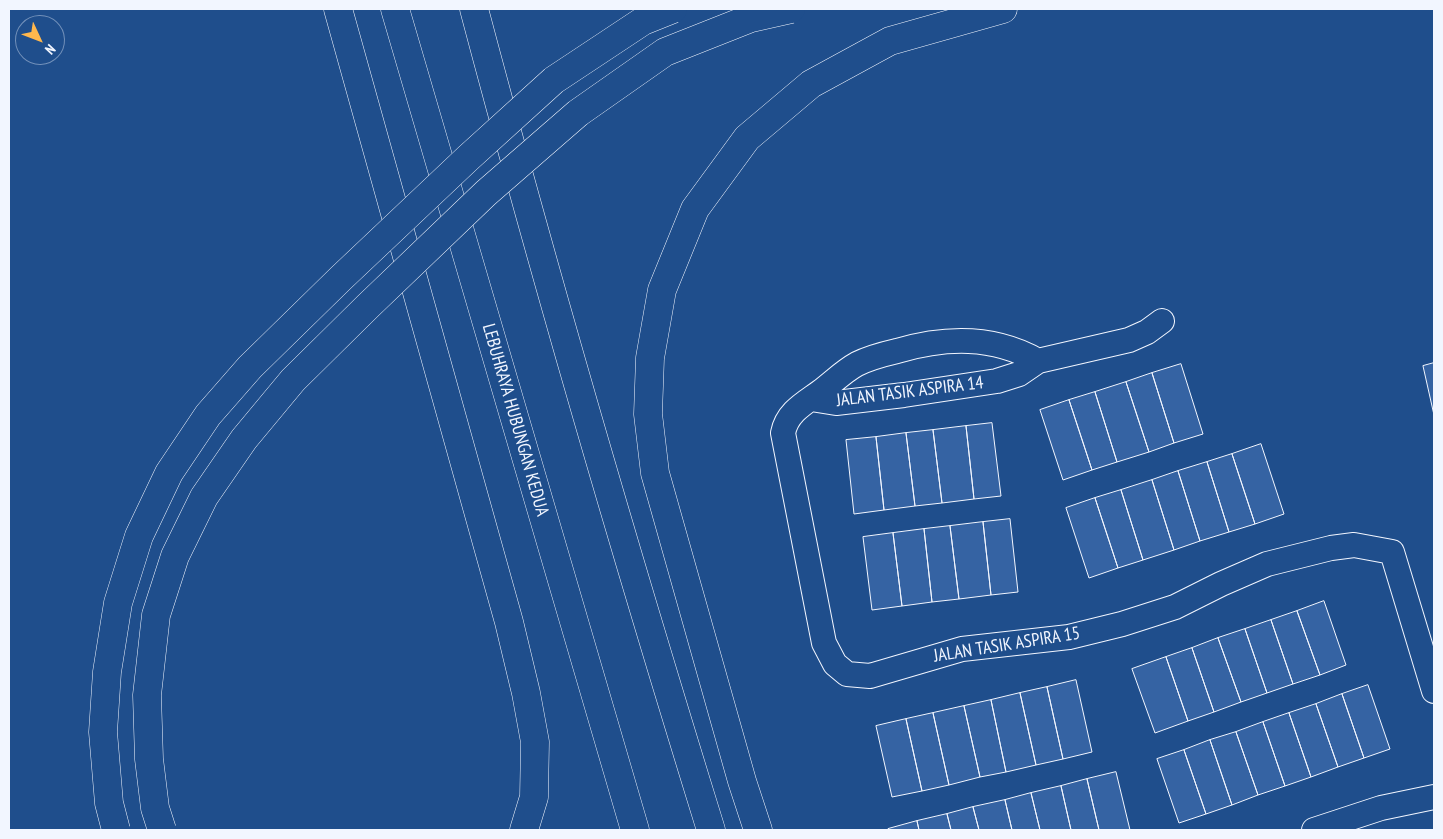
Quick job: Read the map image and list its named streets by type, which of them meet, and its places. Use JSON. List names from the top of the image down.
{
  "streets": {
    "highway": ["LEBUHRAYA HUBUNGAN KEDUA"],
    "street": ["JALAN TASIK ASPIRA 14", "JALAN TASIK ASPIRA 15"]
  },
  "crossings": [
    ["JALAN TASIK ASPIRA 14", "JALAN TASIK ASPIRA 15"]
  ],
  "north": "bottom right"
}
